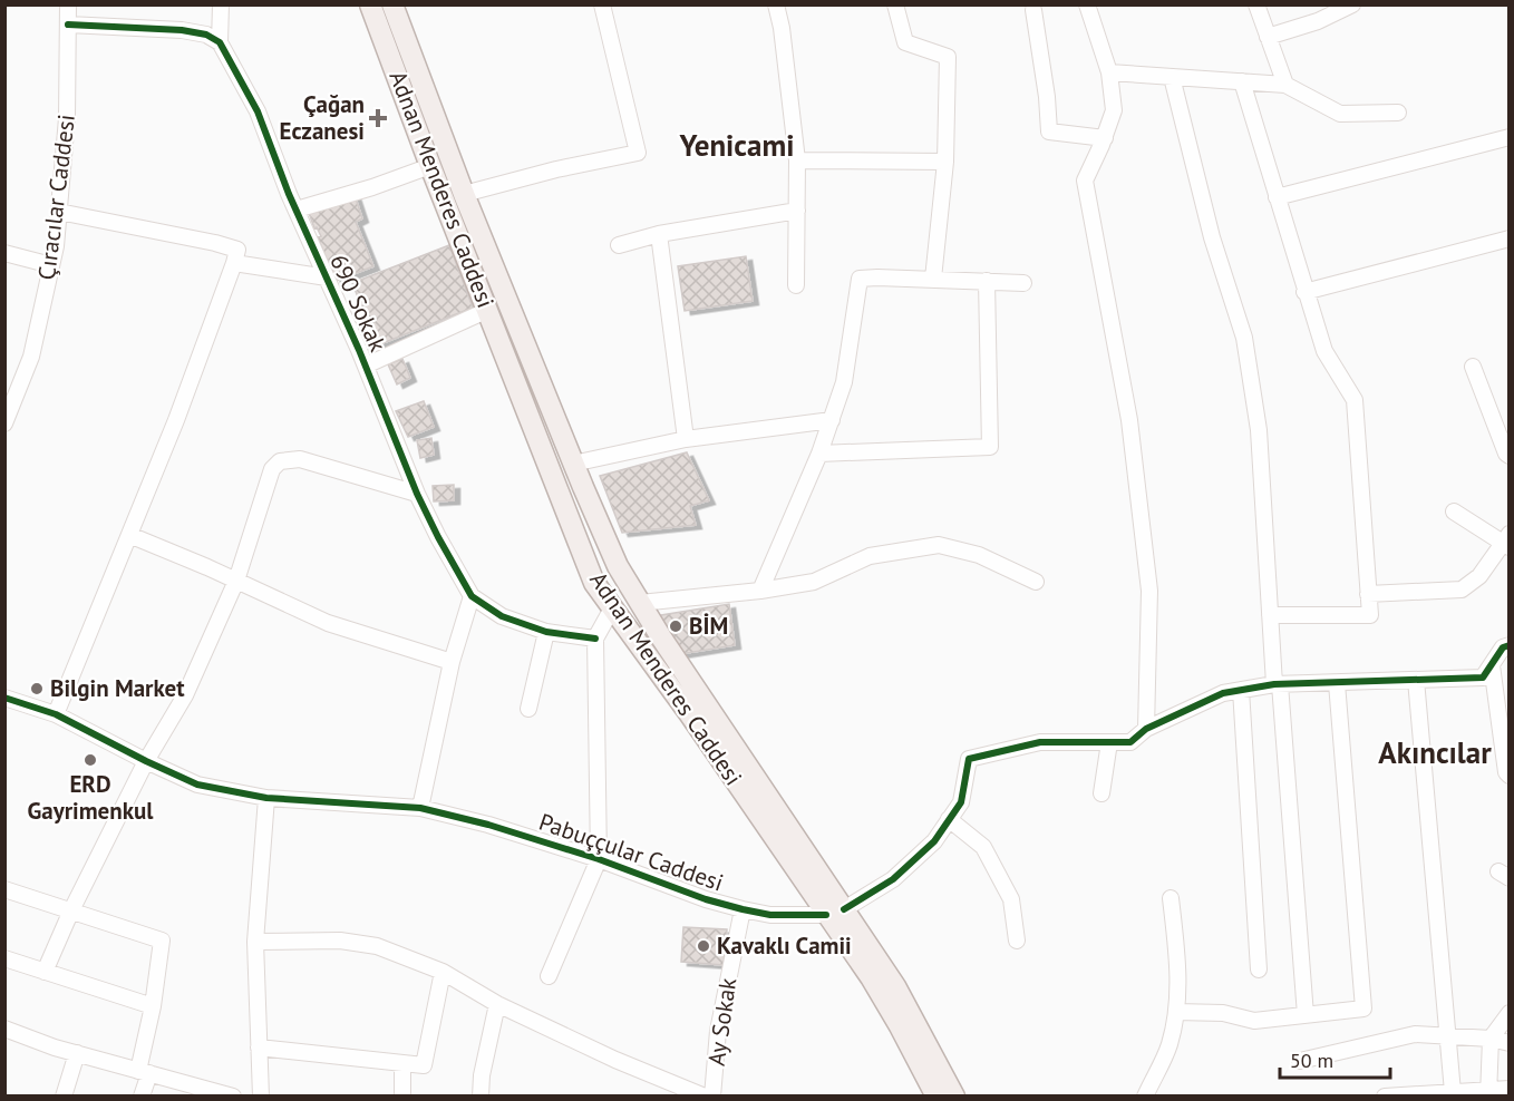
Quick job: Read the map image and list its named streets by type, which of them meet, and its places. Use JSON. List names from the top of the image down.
{
  "streets": {
    "main road": ["Adnan Menderes Caddesi"],
    "street": [
      "Çıracılar Caddesi",
      "690 Sokak",
      "Pabuççular Caddesi",
      "Ay Sokak"
    ]
  },
  "crossings": [
    ["Adnan Menderes Caddesi", "Pabuççular Caddesi"],
    ["Pabuççular Caddesi", "Ay Sokak"]
  ],
  "districts": ["Yenicami", "Akıncılar"],
  "places": {
    "health": ["Çağan Eczanesi"],
    "other": [
      "BİM",
      "Bilgin Market",
      "ERD Gayrimenkul",
      "Kavaklı Camii"
    ]
  },
  "scale_bar": "50 m"
}
